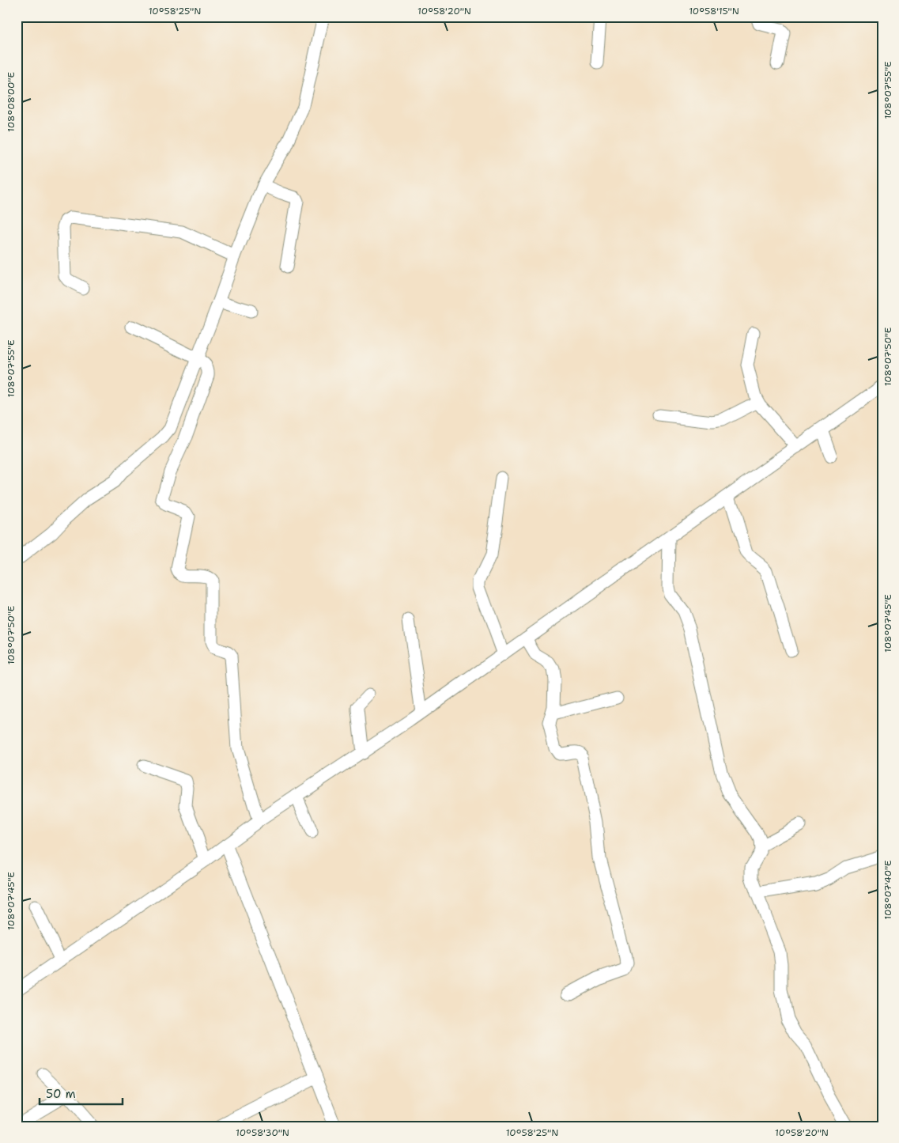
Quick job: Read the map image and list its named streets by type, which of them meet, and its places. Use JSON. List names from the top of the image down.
{
  "scale_bar": "50 m",
  "coordinates": [
    "10°58'25\"N",
    "10°58'20\"N",
    "10°58'15\"N",
    "108°07'55\"E",
    "108°08'00\"E",
    "108°07'50\"E",
    "108°07'45\"E",
    "108°07'40\"E",
    "10°58'30\"N"
  ]
}
